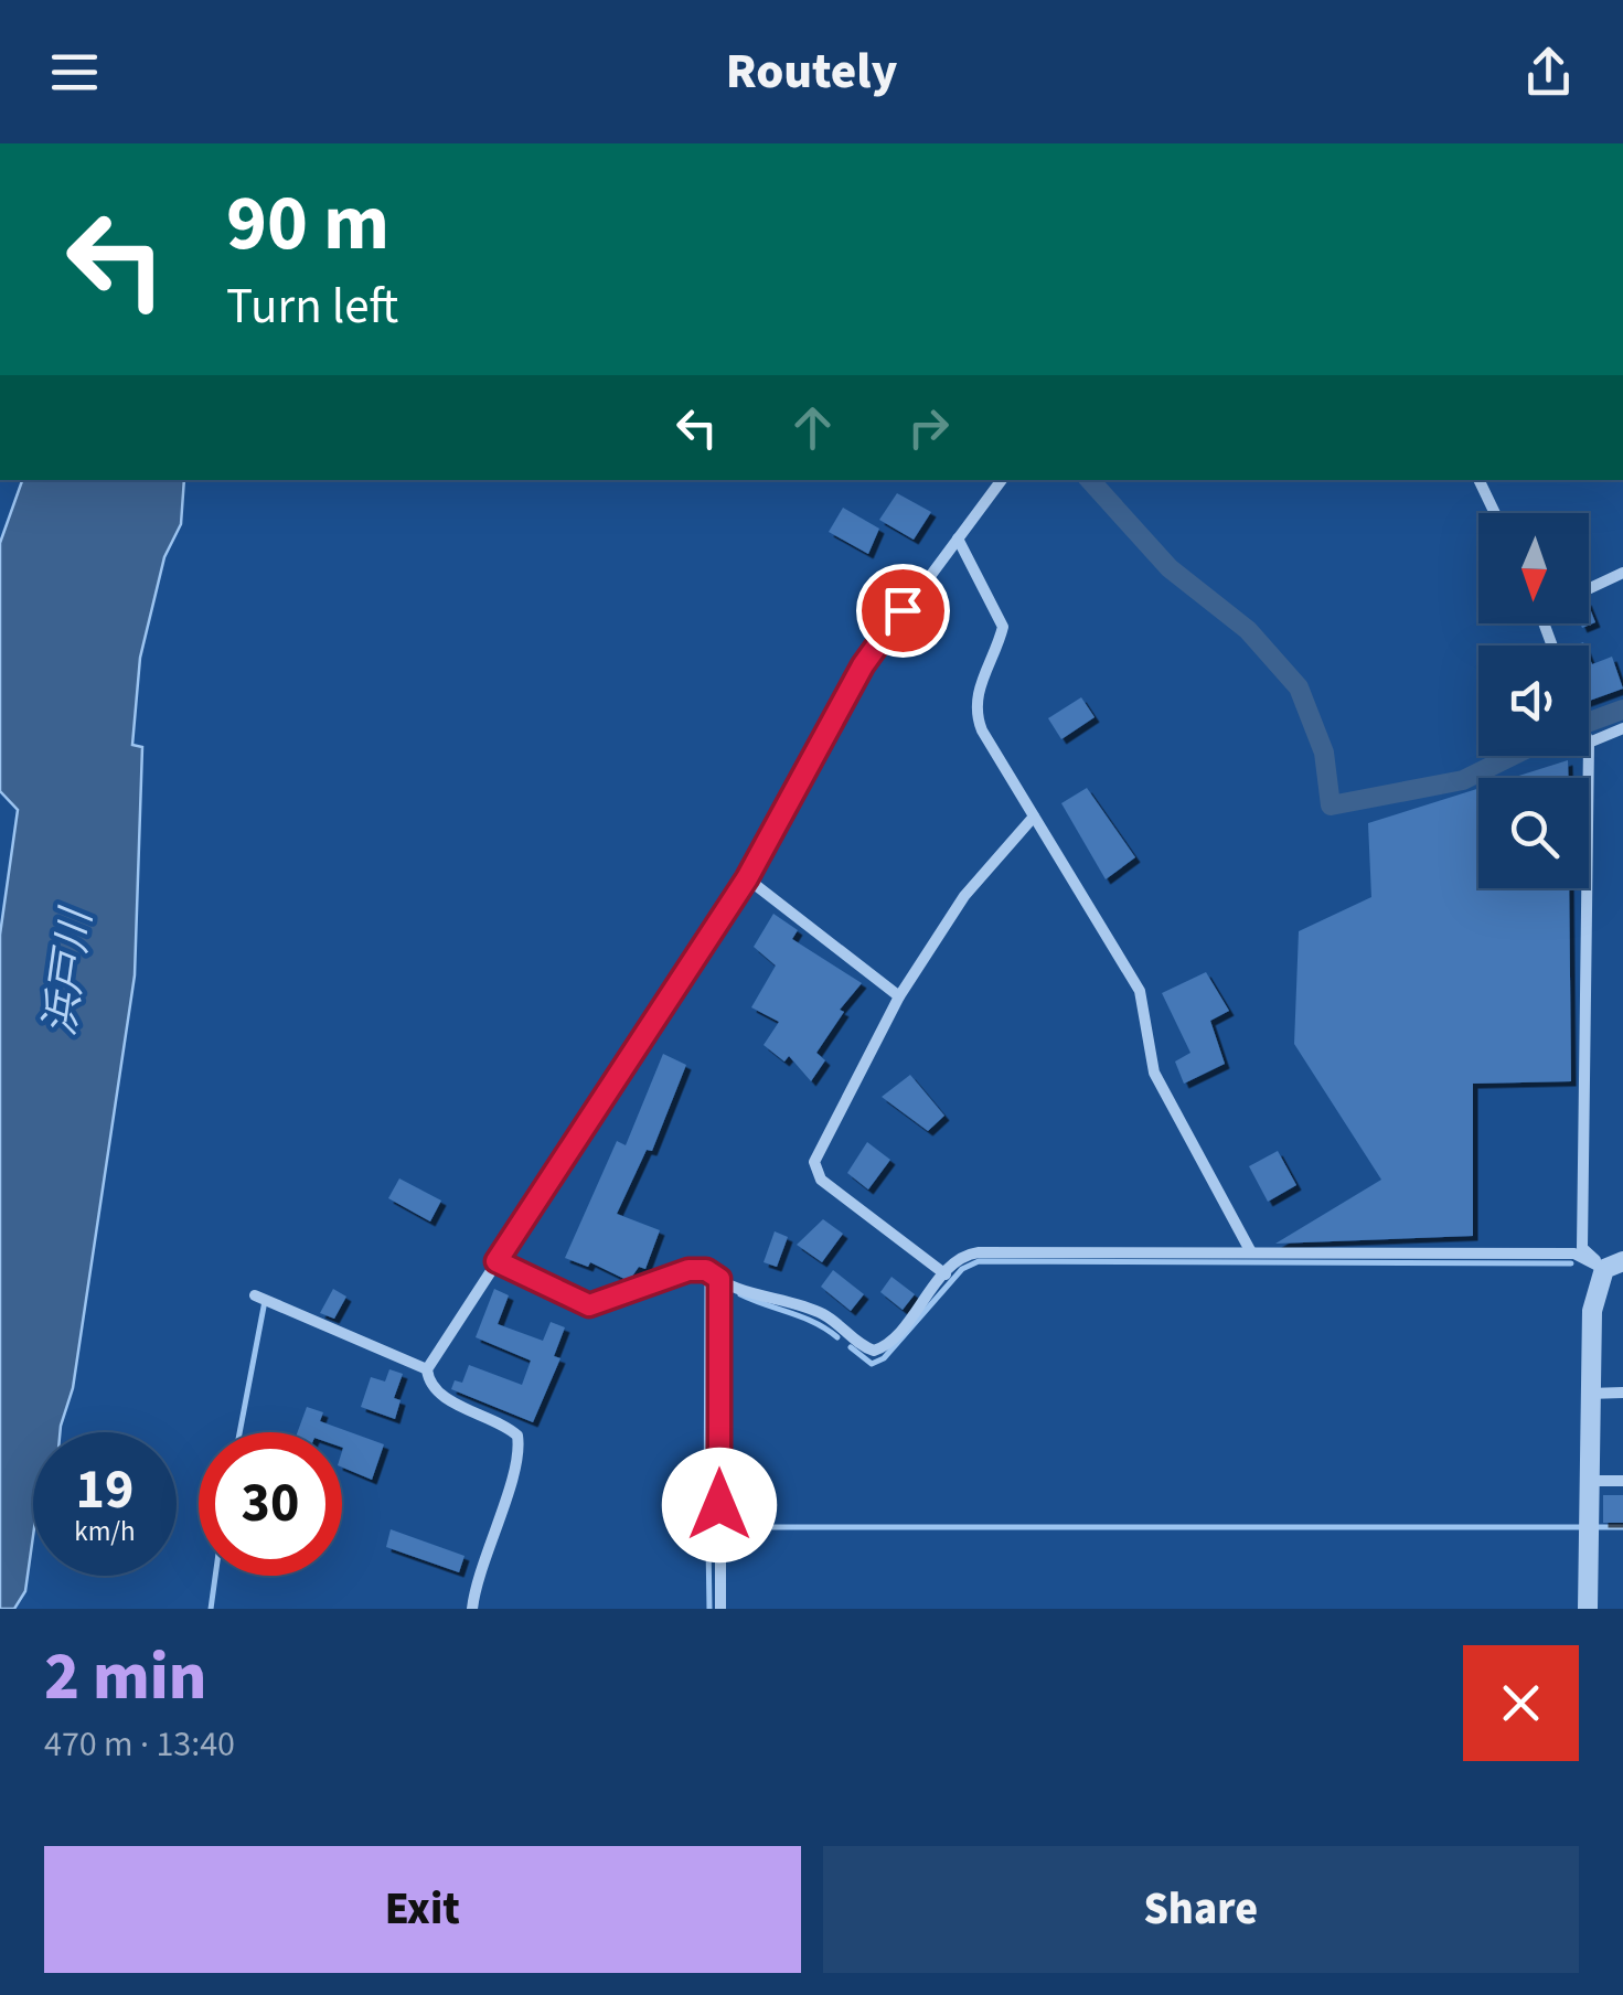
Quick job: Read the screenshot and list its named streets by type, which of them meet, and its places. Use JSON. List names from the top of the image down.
{
  "water": ["浜戸川"],
  "north": "bottom",
  "page": {
    "header": "Routely",
    "turn": ["90 m", "Turn left"],
    "speed": "19 km/h",
    "limit": "30",
    "heading": ["2 min", "470 m · 13:40"],
    "buttons": ["Exit", "Share"]
  }
}
